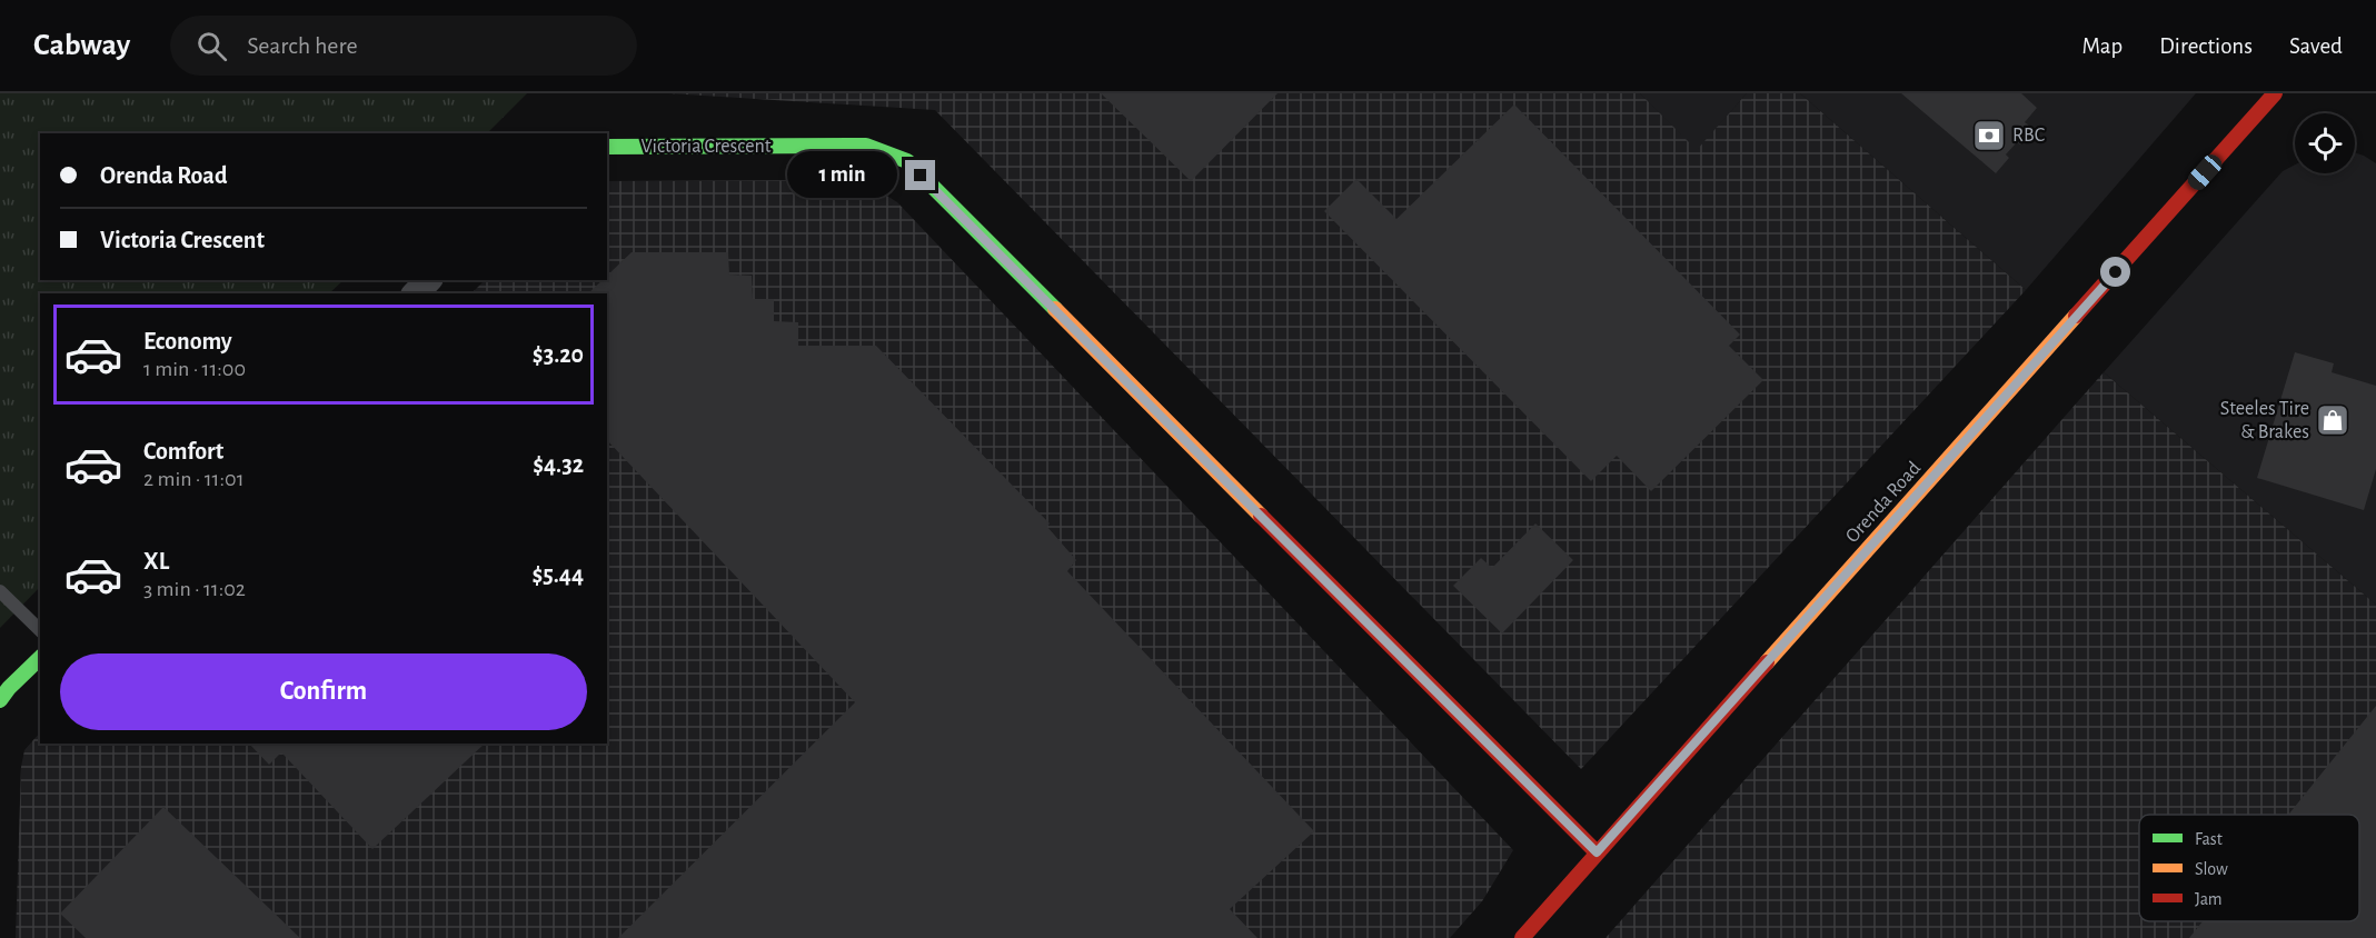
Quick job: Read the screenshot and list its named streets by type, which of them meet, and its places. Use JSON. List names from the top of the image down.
{
  "streets": {
    "street": ["Victoria Crescent", "Orenda Road"]
  },
  "crossings": [
    ["Victoria Crescent", "Orenda Road"]
  ],
  "places": {
    "bank": ["RBC"],
    "shop": ["Steeles Tire & Brakes"]
  },
  "legend": ["Fast", "Slow", "Jam"],
  "page": {
    "header": "Cabway",
    "search": "Search here",
    "nav": ["Map", "Directions", "Saved"],
    "banner": ["Orenda Road", "Victoria Crescent"],
    "bubble": "1 min",
    "list": [
      {
        "name": "Economy",
        "note": "1 min · 11:00",
        "value": "$3.20"
      },
      {
        "name": "Comfort",
        "note": "2 min · 11:01",
        "value": "$4.32"
      },
      {
        "name": "XL",
        "note": "3 min · 11:02",
        "value": "$5.44"
      }
    ],
    "buttons": "Confirm"
  }
}
